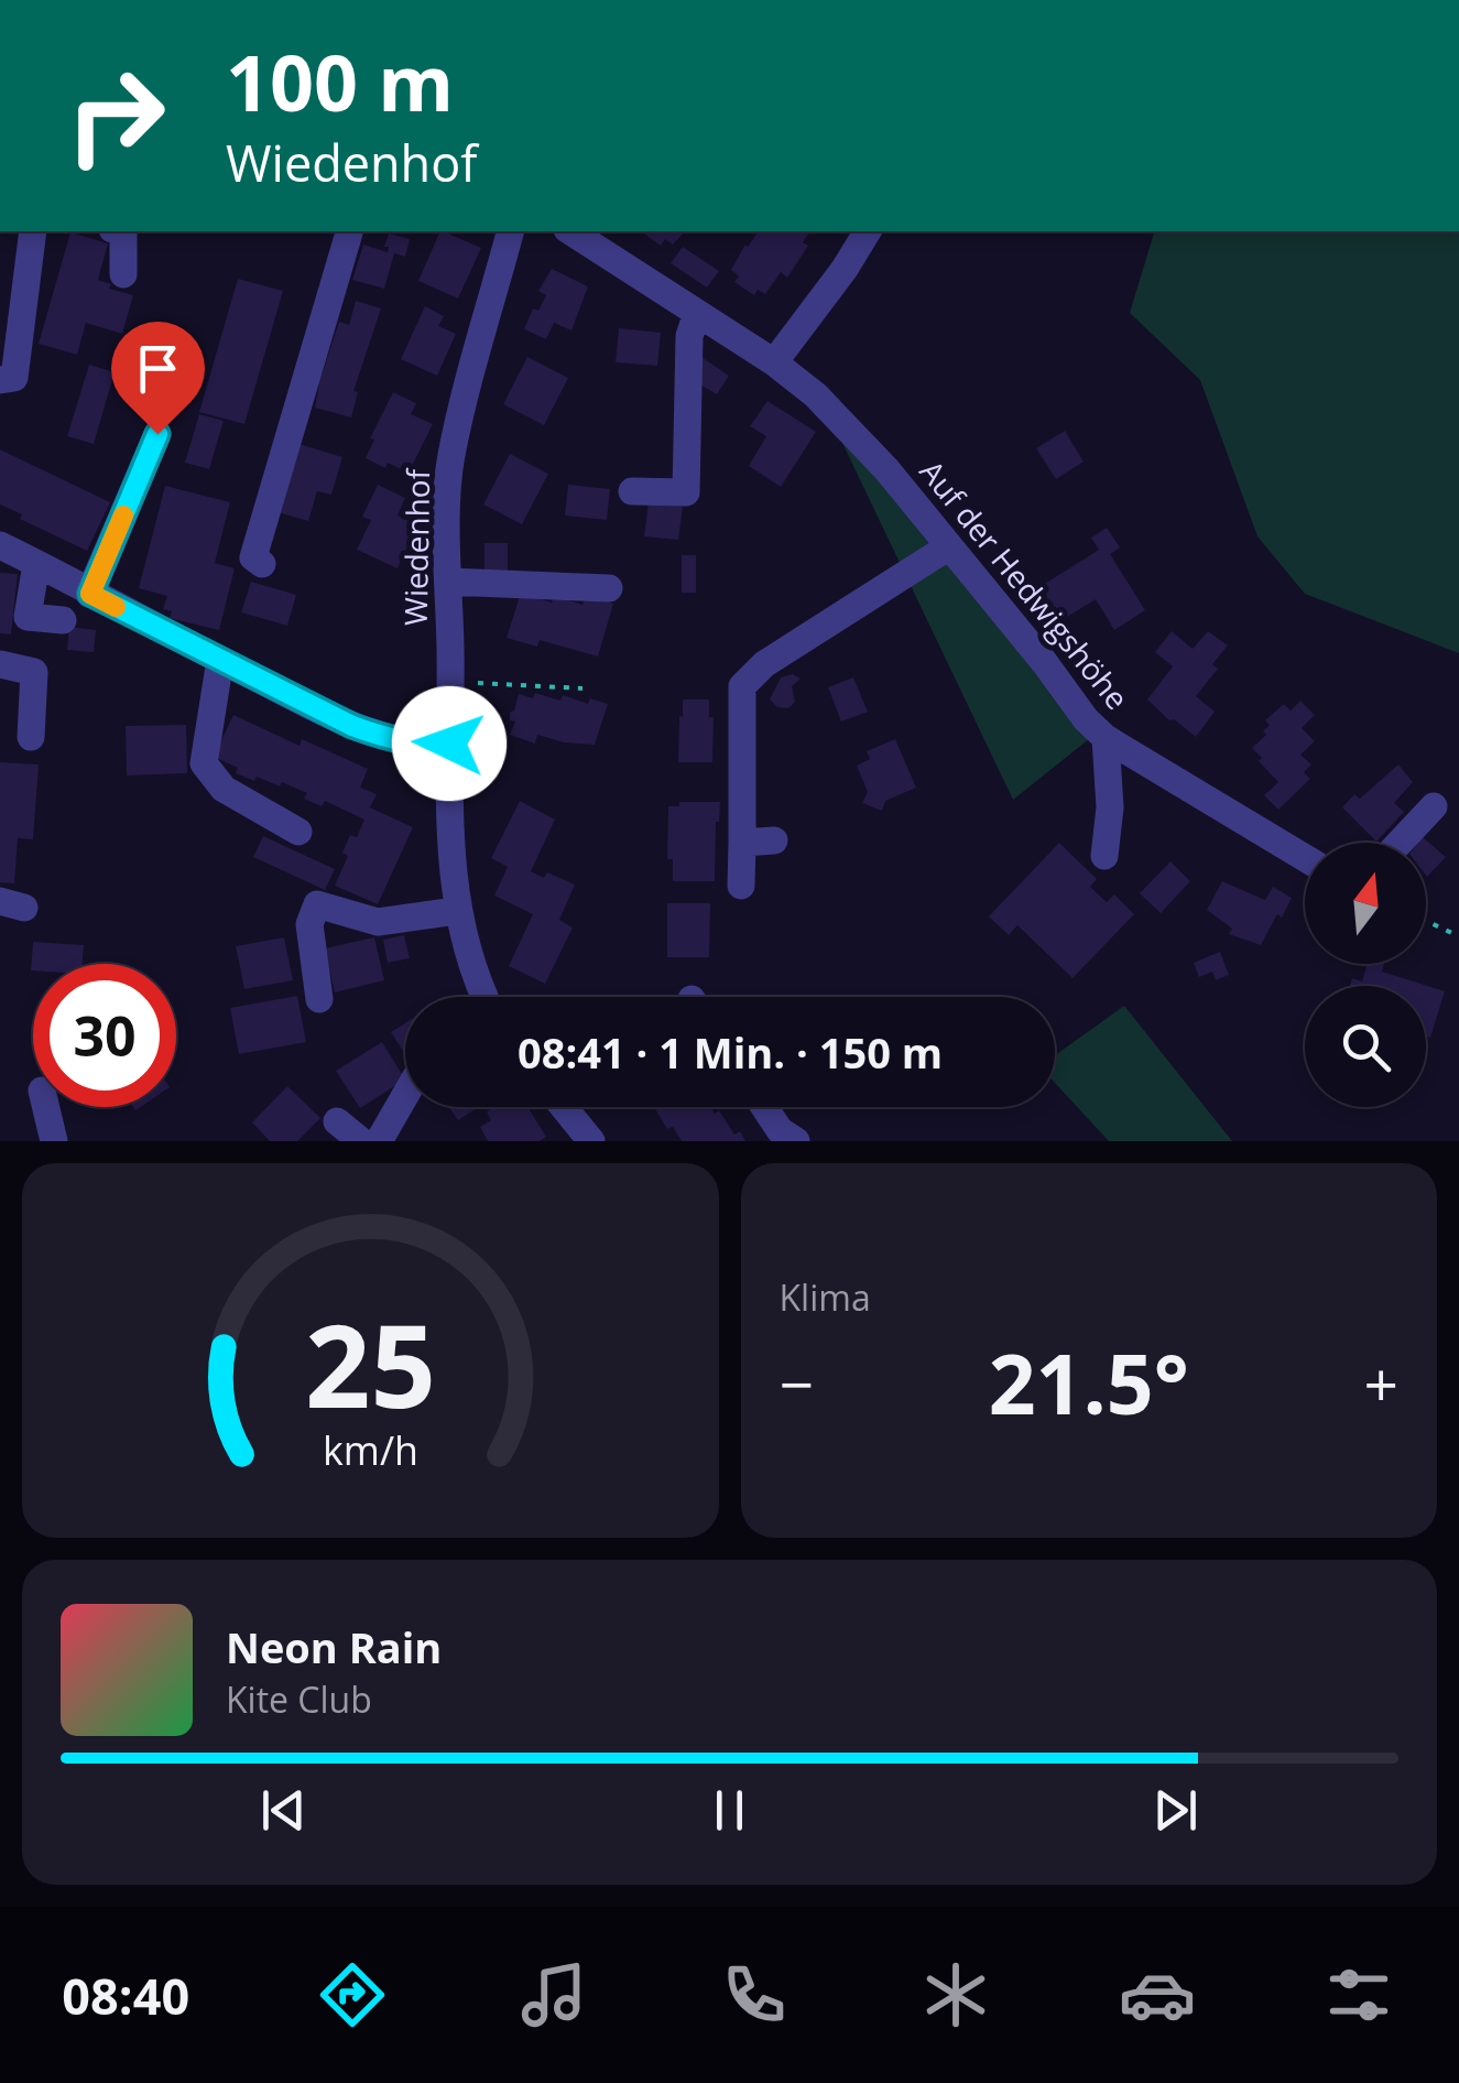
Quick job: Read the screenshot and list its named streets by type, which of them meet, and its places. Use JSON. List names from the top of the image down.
{
  "streets": {
    "street": ["Wiedenhof", "Auf der Hedwigshöhe"]
  },
  "north": "top",
  "page": {
    "turn": ["100 m", "Wiedenhof"],
    "limit": "30",
    "trip": "08:41 · 1 Min. · 150 m",
    "tile": "Klima",
    "heat": ["−", "21.5°", "+"],
    "song": ["Neon Rain", "Kite Club"],
    "tabs": "08:40",
    "gauge": ["25", "km/h"]
  }
}
